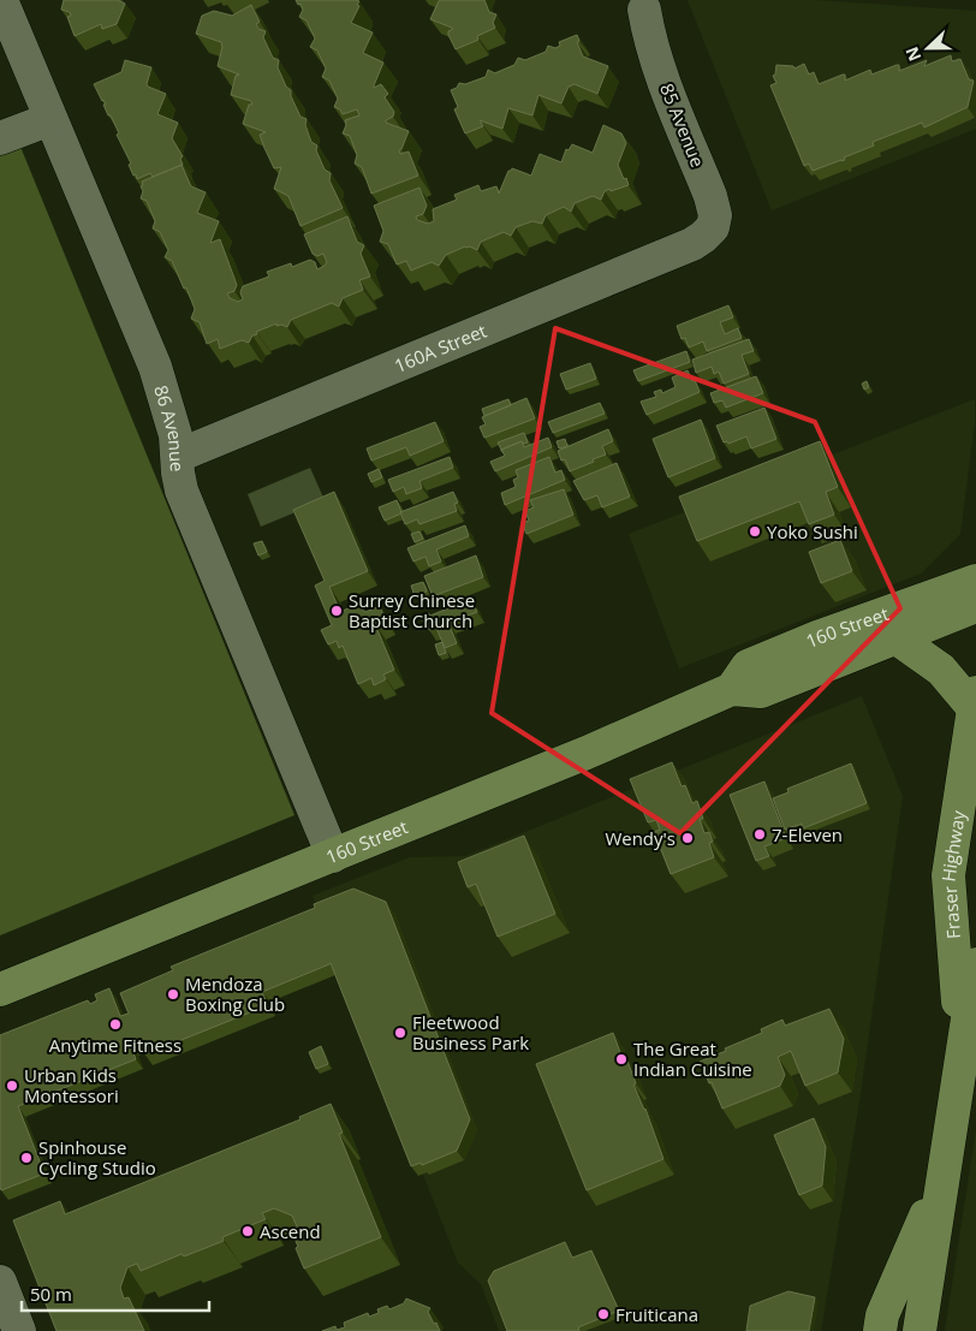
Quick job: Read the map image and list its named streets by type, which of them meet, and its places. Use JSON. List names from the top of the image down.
{
  "streets": {
    "main road": ["160 Street", "Fraser Highway"],
    "street": ["85 Avenue", "160A Street", "86 Avenue"]
  },
  "crossings": [
    ["85 Avenue", "160A Street"],
    ["160A Street", "86 Avenue"],
    ["86 Avenue", "160 Street"]
  ],
  "places": [
    "Yoko Sushi",
    "Surrey Chinese Baptist Church",
    "7-Eleven",
    "Wendy's",
    "Mendoza Boxing Club",
    "Anytime Fitness",
    "Fleetwood Business Park",
    "The Great Indian Cuisine",
    "Urban Kids Montessori",
    "Spinhouse Cycling Studio",
    "Ascend",
    "Fruiticana"
  ],
  "scale_bar": "50 m",
  "north": "left"
}
